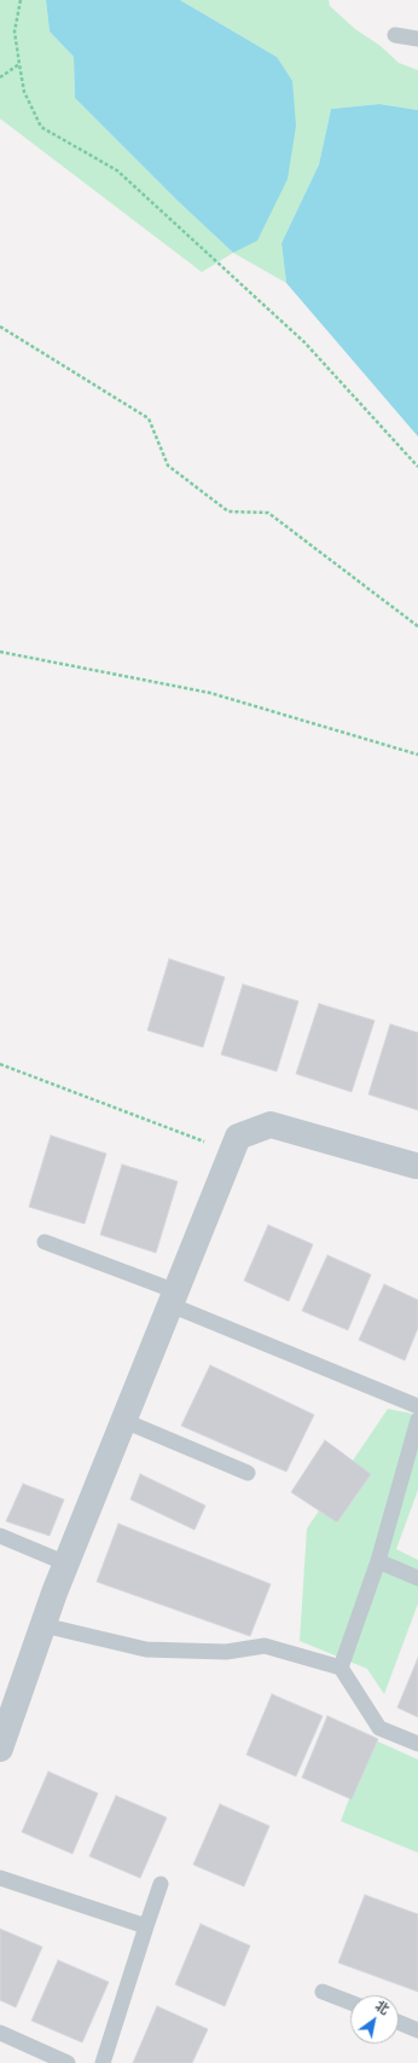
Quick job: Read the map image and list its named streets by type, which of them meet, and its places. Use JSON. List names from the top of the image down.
{
  "north": "top right"
}
